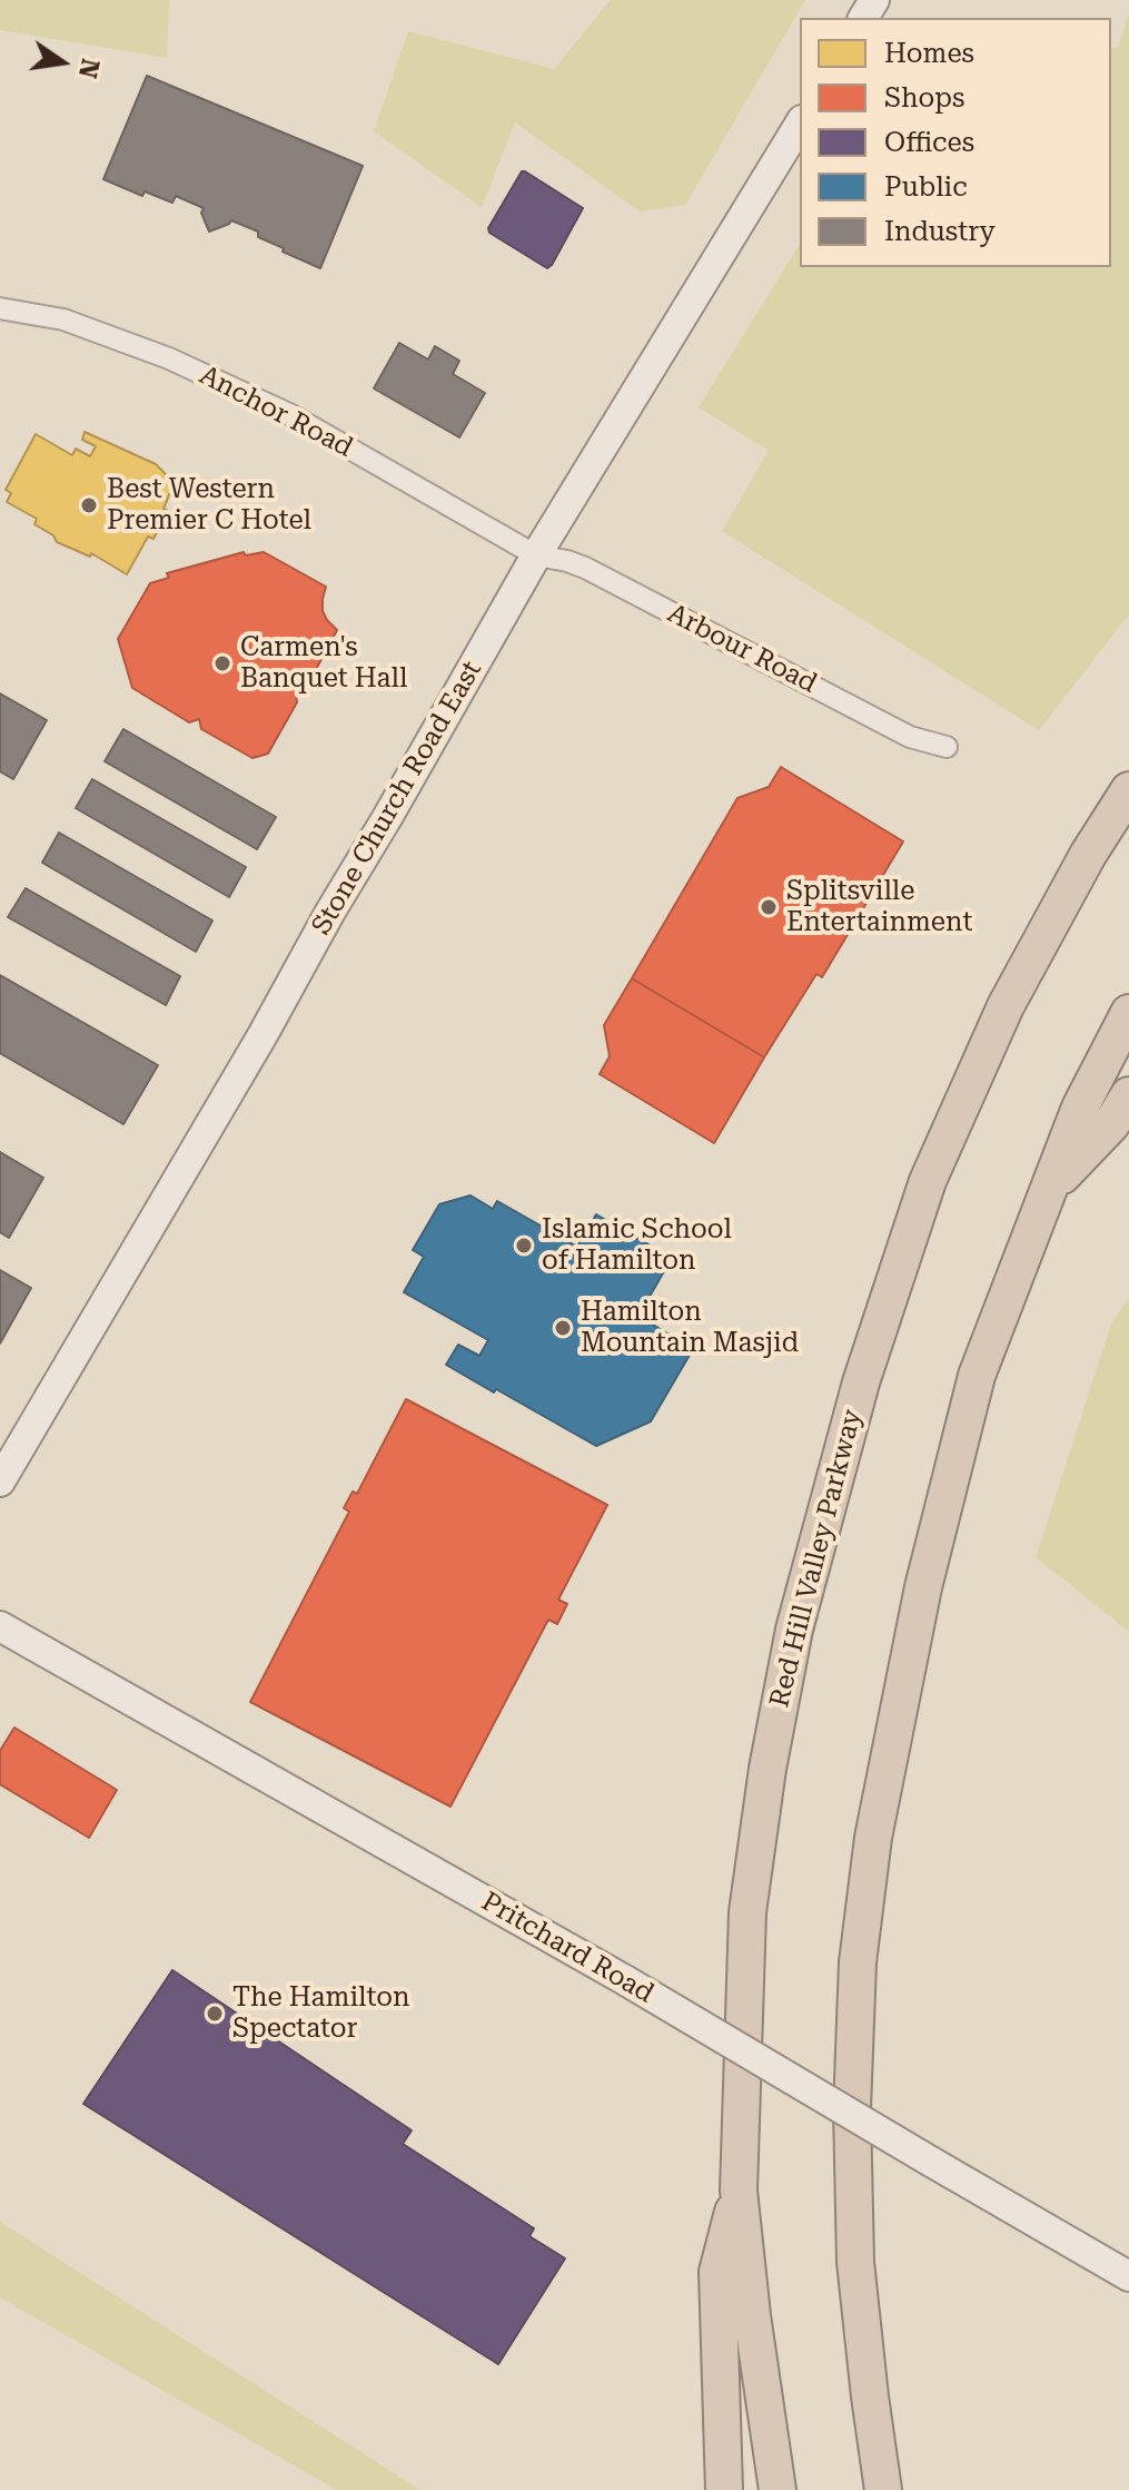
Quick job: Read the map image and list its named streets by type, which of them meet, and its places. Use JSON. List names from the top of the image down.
{
  "streets": {
    "highway": ["Red Hill Valley Parkway"],
    "main road": ["Stone Church Road East", "Pritchard Road"],
    "street": ["Anchor Road", "Arbour Road"]
  },
  "crossings": [
    ["Anchor Road", "Arbour Road"],
    ["Anchor Road", "Stone Church Road East"],
    ["Arbour Road", "Stone Church Road East"]
  ],
  "places": [
    "Best Western Premier C Hotel",
    "Carmen's Banquet Hall",
    "Splitsville Entertainment",
    "Islamic School of Hamilton",
    "Hamilton Mountain Masjid",
    "The Hamilton Spectator"
  ],
  "legend": [
    "Homes",
    "Shops",
    "Offices",
    "Public",
    "Industry"
  ],
  "north": "right"
}
